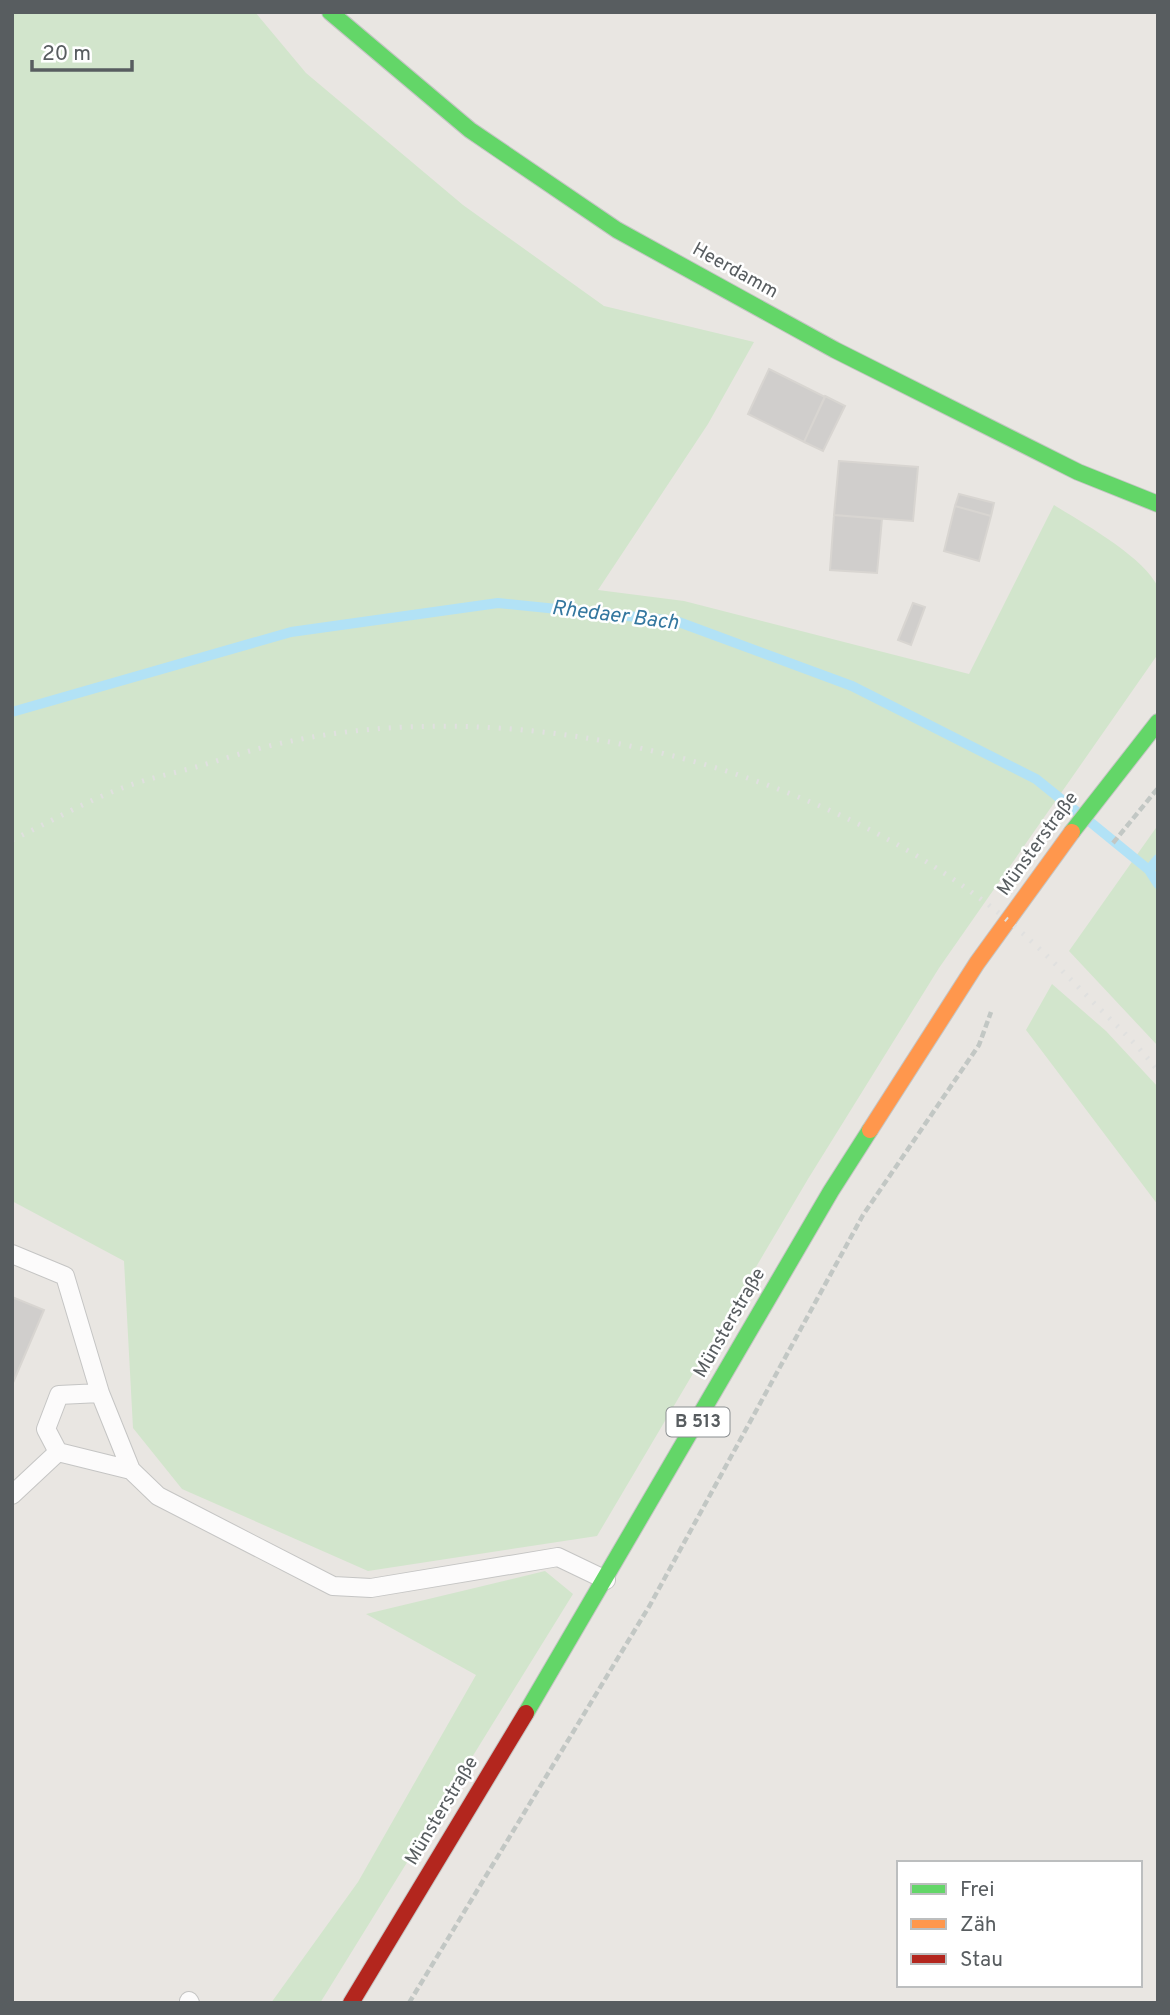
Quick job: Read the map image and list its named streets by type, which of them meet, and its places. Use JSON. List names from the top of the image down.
{
  "streets": {
    "main road": ["Heerdamm", "Münsterstraße", "B 513"]
  },
  "water": ["Rhedaer Bach"],
  "legend": ["Frei", "Zäh", "Stau"],
  "scale_bar": "20 m"
}
